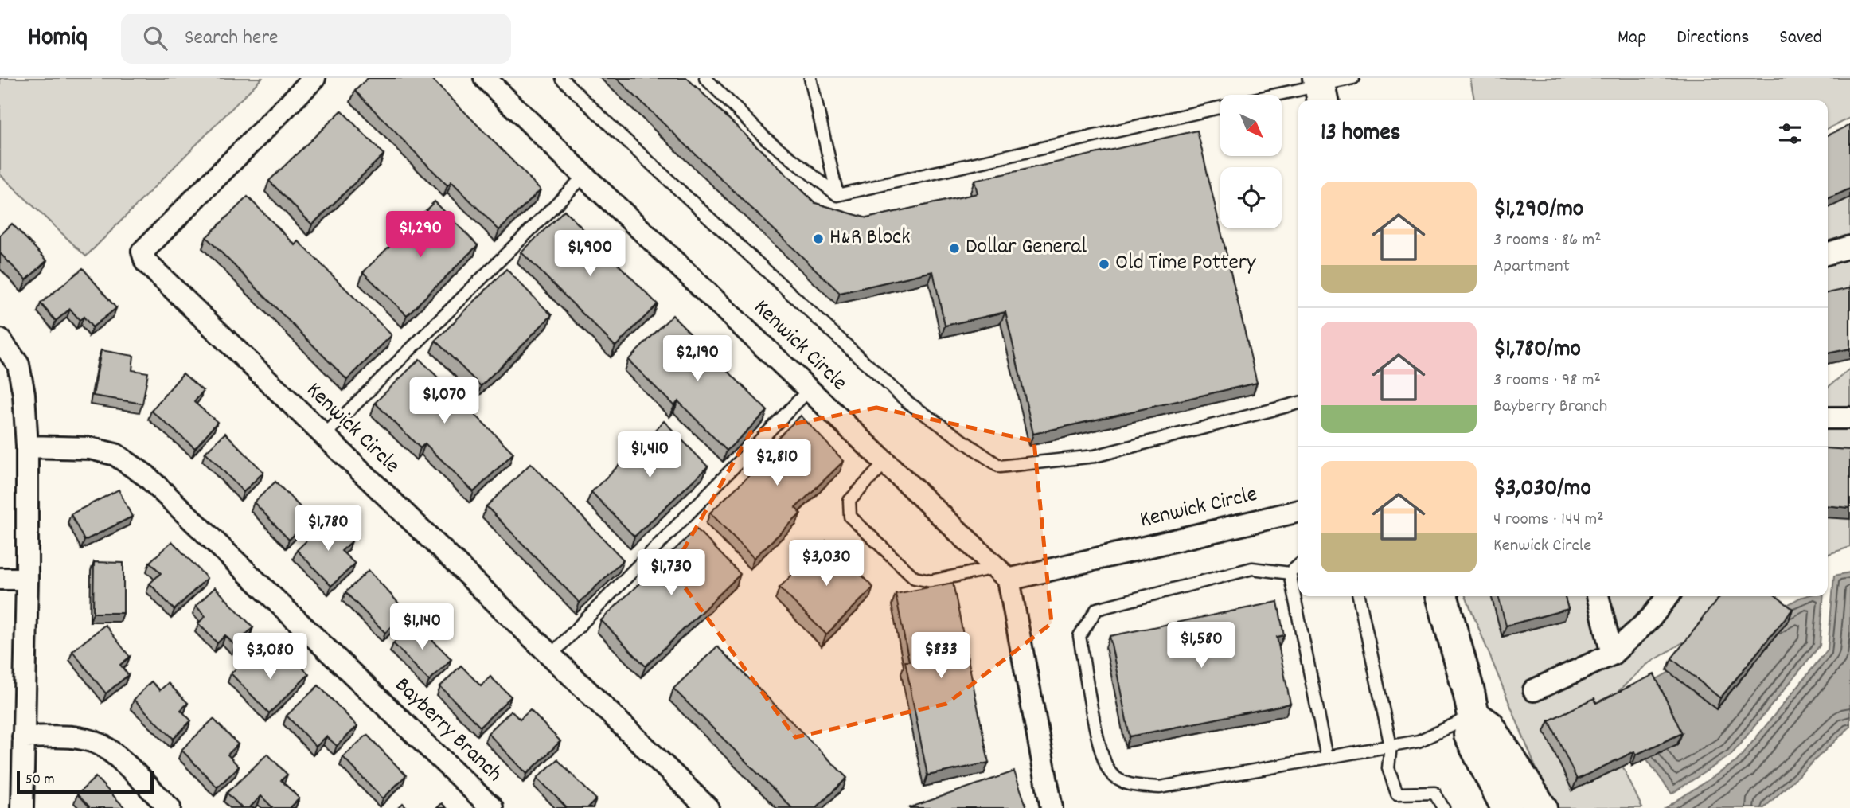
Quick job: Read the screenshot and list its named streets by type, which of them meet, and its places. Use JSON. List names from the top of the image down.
{
  "streets": {
    "street": ["Kenwick Circle", "Bayberry Branch"]
  },
  "places": ["H&R Block", "Dollar General", "Old Time Pottery"],
  "scale_bar": "50 m",
  "north": "bottom right",
  "page": {
    "header": "Homiq",
    "search": "Search here",
    "nav": ["Map", "Directions", "Saved"],
    "heading": "13 homes",
    "list": [
      {
        "name": "$1,290/mo",
        "note": "3 rooms · 86 m² · Apartment"
      },
      {
        "name": "$1,780/mo",
        "note": "3 rooms · 98 m² · Bayberry Branch"
      },
      {
        "name": "$3,030/mo",
        "note": "4 rooms · 144 m² · Kenwick Circle"
      }
    ],
    "price": [
      "$1,290",
      "$1,900",
      "$2,190",
      "$1,070",
      "$1,410",
      "$2,810",
      "$1,780",
      "$3,030",
      "$1,730",
      "$1,140",
      "$1,580",
      "$833",
      "$3,080"
    ],
    "scale": "50 m"
  }
}
